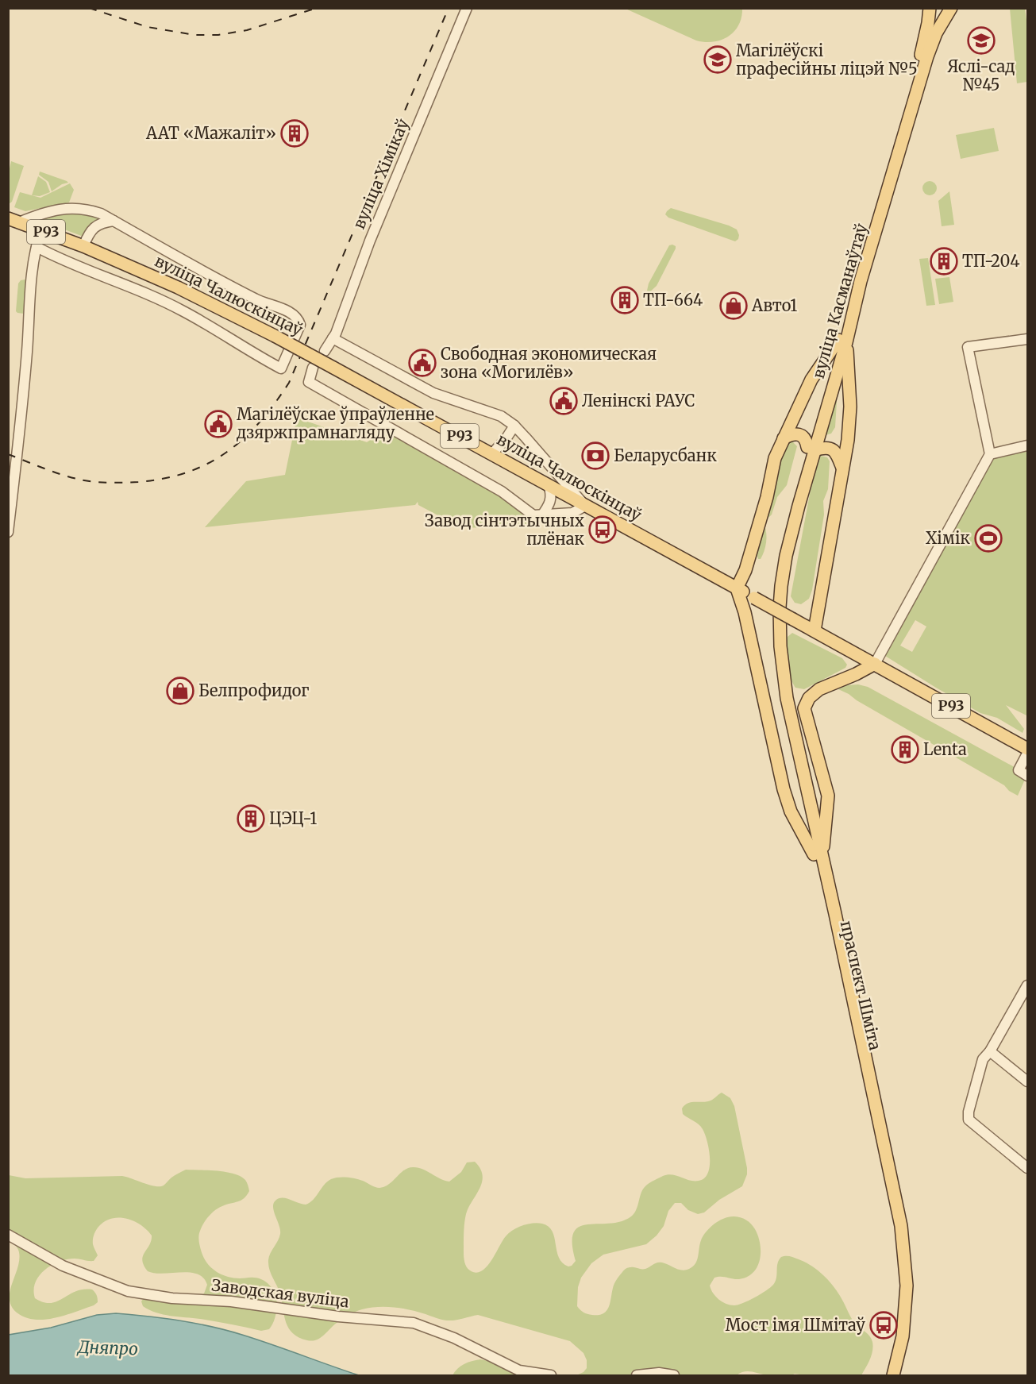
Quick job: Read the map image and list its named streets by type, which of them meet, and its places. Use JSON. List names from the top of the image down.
{
  "streets": {
    "main road": [
      "Р93",
      "вуліца Чалюскінцаў",
      "вуліца Касманаўтаў",
      "праспект Шміта"
    ],
    "street": ["вуліца Хімікаў", "Заводская вуліца"]
  },
  "crossings": [
    ["вуліца Касманаўтаў", "праспект Шміта"]
  ],
  "water": ["Дняпро"],
  "places": {
    "school or university": ["Яслі-сад №45", "Магілёўскі прафесійны ліцэй №5"],
    "building": [
      "ААТ «Мажаліт»",
      "ТП-204",
      "ТП-664",
      "Lenta",
      "ЦЭЦ-1"
    ],
    "shop": ["Авто1", "Белпрофидог"],
    "public building": ["Свободная экономическая зона «Могилёв»", "Ленінскі РАУС", "Магілёўскае ўпраўленне дзяржпрамнагляду"],
    "bank": ["Беларусбанк"],
    "bus stop": ["Завод сінтэтычных плёнак", "Мост імя Шмітаў"],
    "sports": ["Хімік"]
  }
}
